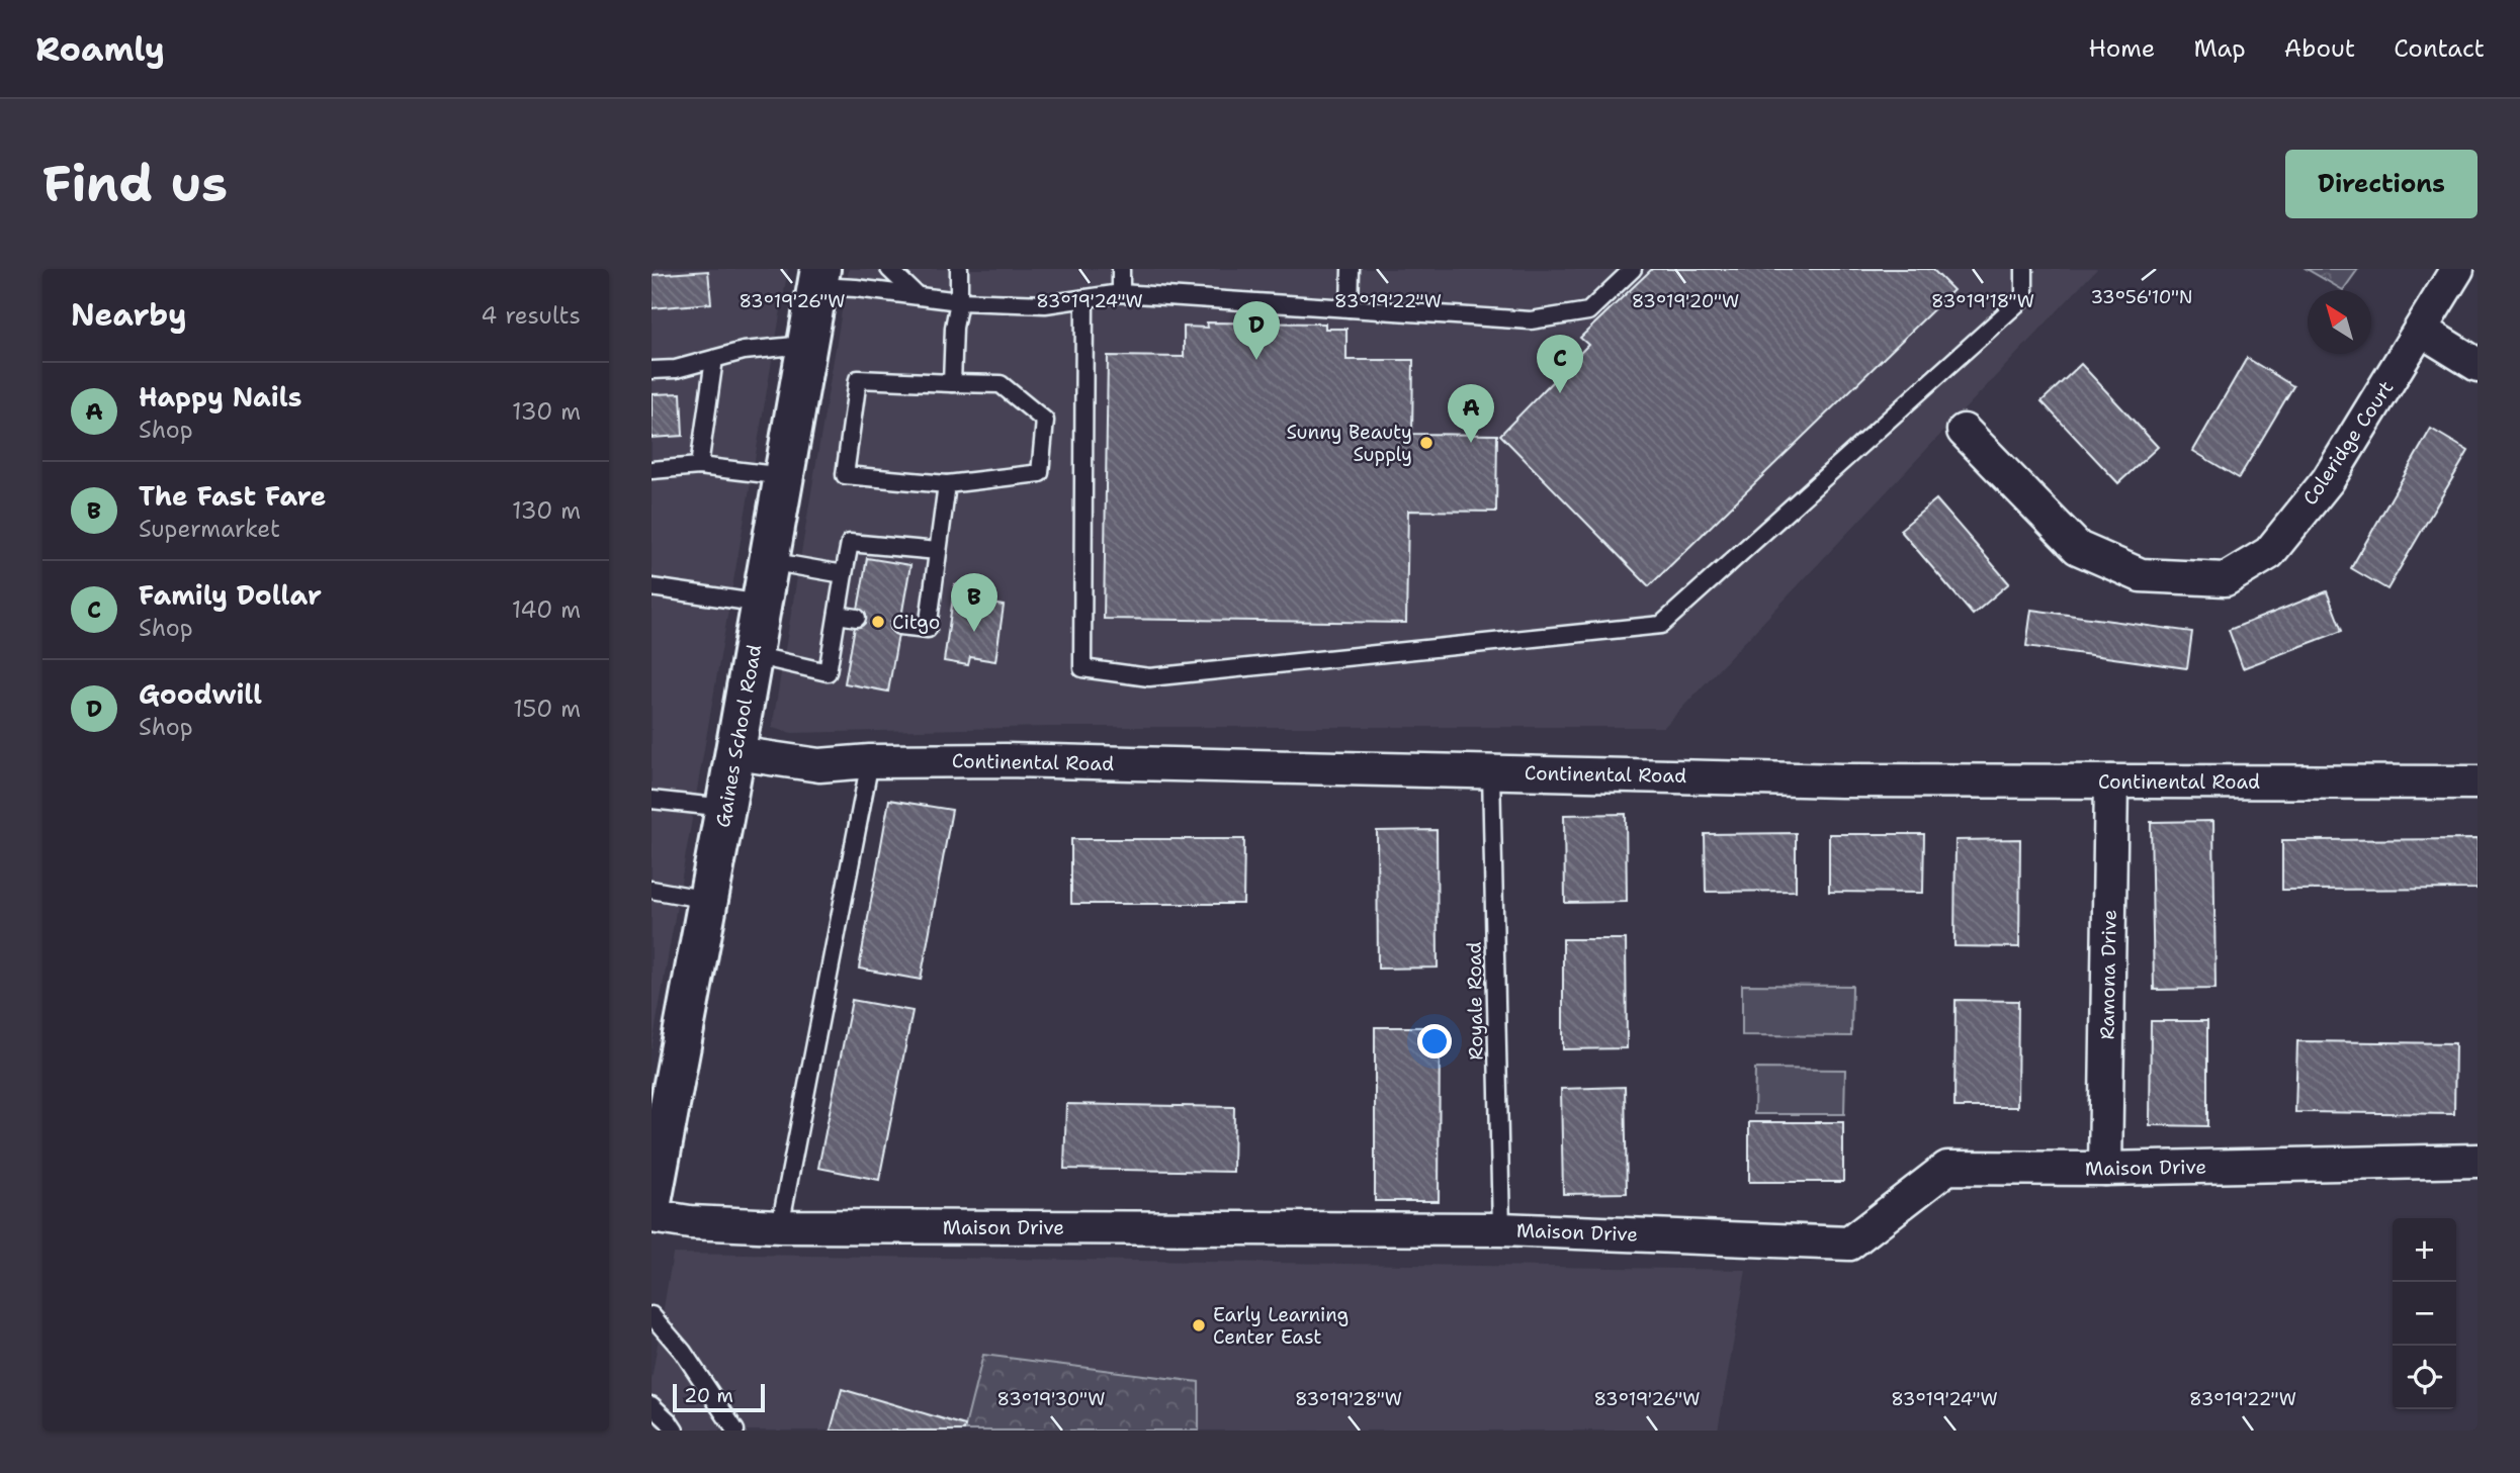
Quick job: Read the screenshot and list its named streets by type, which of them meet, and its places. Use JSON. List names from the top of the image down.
{
  "streets": {
    "main road": ["Gaines School Road"],
    "street": [
      "Coleridge Court",
      "Continental Road",
      "Ramona Drive",
      "Maison Drive"
    ],
    "lane": ["Royale Road"]
  },
  "crossings": [
    ["Gaines School Road", "Continental Road"],
    ["Continental Road", "Ramona Drive"],
    ["Continental Road", "Royale Road"],
    ["Ramona Drive", "Maison Drive"],
    ["Royale Road", "Maison Drive"]
  ],
  "places": ["Sunny Beauty Supply", "Citgo", "Early Learning Center East"],
  "scale_bar": "20 m",
  "north": "top left",
  "page": {
    "header": "Roamly",
    "nav": [
      "Home",
      "Map",
      "About",
      "Contact"
    ],
    "buttons": "Directions",
    "title": "Find us",
    "heading": ["Nearby", "4 results"],
    "pins": [
      "D",
      "C",
      "A",
      "B"
    ],
    "list": [
      {
        "mark": "A",
        "name": "Happy Nails",
        "note": "Shop",
        "value": "130 m"
      },
      {
        "mark": "B",
        "name": "The Fast Fare",
        "note": "Supermarket",
        "value": "130 m"
      },
      {
        "mark": "C",
        "name": "Family Dollar",
        "note": "Shop",
        "value": "140 m"
      },
      {
        "mark": "D",
        "name": "Goodwill",
        "note": "Shop",
        "value": "150 m"
      }
    ],
    "map_buttons": ["+", "−"],
    "scale": "20 m"
  },
  "coordinates": [
    "33°56'10\"N",
    "83°19'26\"W",
    "83°19'24\"W",
    "83°19'22\"W",
    "83°19'20\"W",
    "83°19'18\"W",
    "83°19'30\"W",
    "83°19'28\"W"
  ]
}
